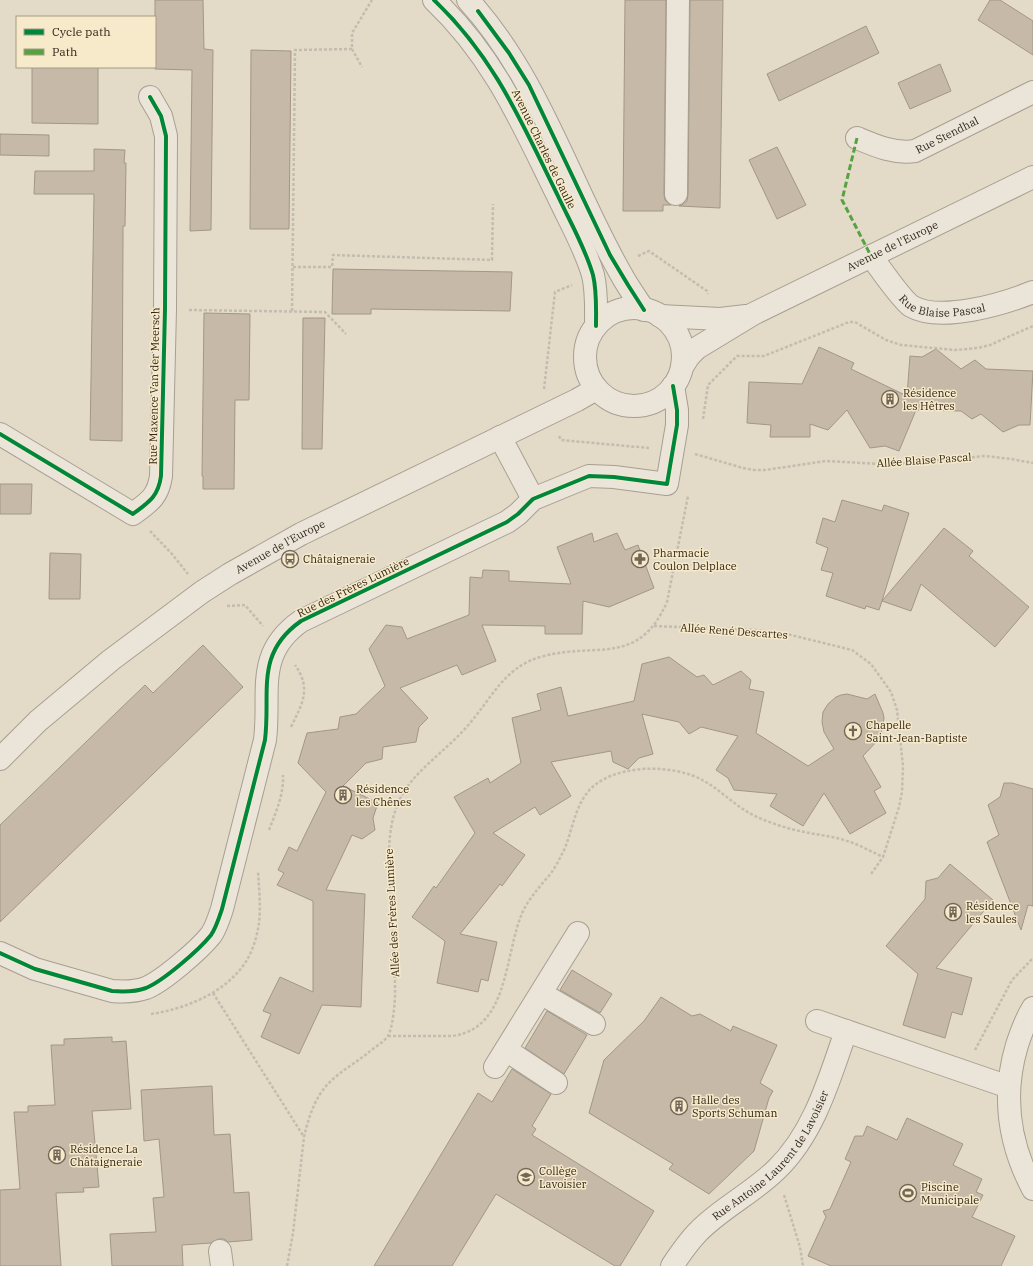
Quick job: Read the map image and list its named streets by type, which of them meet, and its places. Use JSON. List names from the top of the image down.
{
  "streets": {
    "street": [
      "Rue Stendhal",
      "Avenue Charles de Gaulle",
      "Avenue de l'Europe",
      "Rue Blaise Pascal",
      "Rue Maxence Van der Meersch",
      "Rue des Frères Lumière",
      "Rue Antoine Laurent de Lavoisier"
    ],
    "path": ["Allée Blaise Pascal", "Allée René Descartes", "Allée des Frères Lumière"]
  },
  "crossings": [
    ["Avenue Charles de Gaulle", "Avenue de l'Europe"],
    ["Avenue Charles de Gaulle", "Rue des Frères Lumière"],
    ["Avenue de l'Europe", "Rue Blaise Pascal"],
    ["Avenue de l'Europe", "Rue des Frères Lumière"],
    ["Allée Blaise Pascal", "Rue des Frères Lumière"],
    ["Allée René Descartes", "Allée des Frères Lumière"]
  ],
  "places": {
    "building": [
      "Résidence les Hêtres",
      "Résidence les Chênes",
      "Résidence les Saules",
      "Halle des Sports Schuman",
      "Résidence La Châtaigneraie"
    ],
    "bus stop": ["Châtaigneraie"],
    "pharmacy": ["Pharmacie Coulon Delplace"],
    "church": ["Chapelle Saint-Jean-Baptiste"],
    "school or university": ["Collège Lavoisier"],
    "sports": ["Piscine Municipale"]
  },
  "legend": ["Cycle path", "Path"]
}
